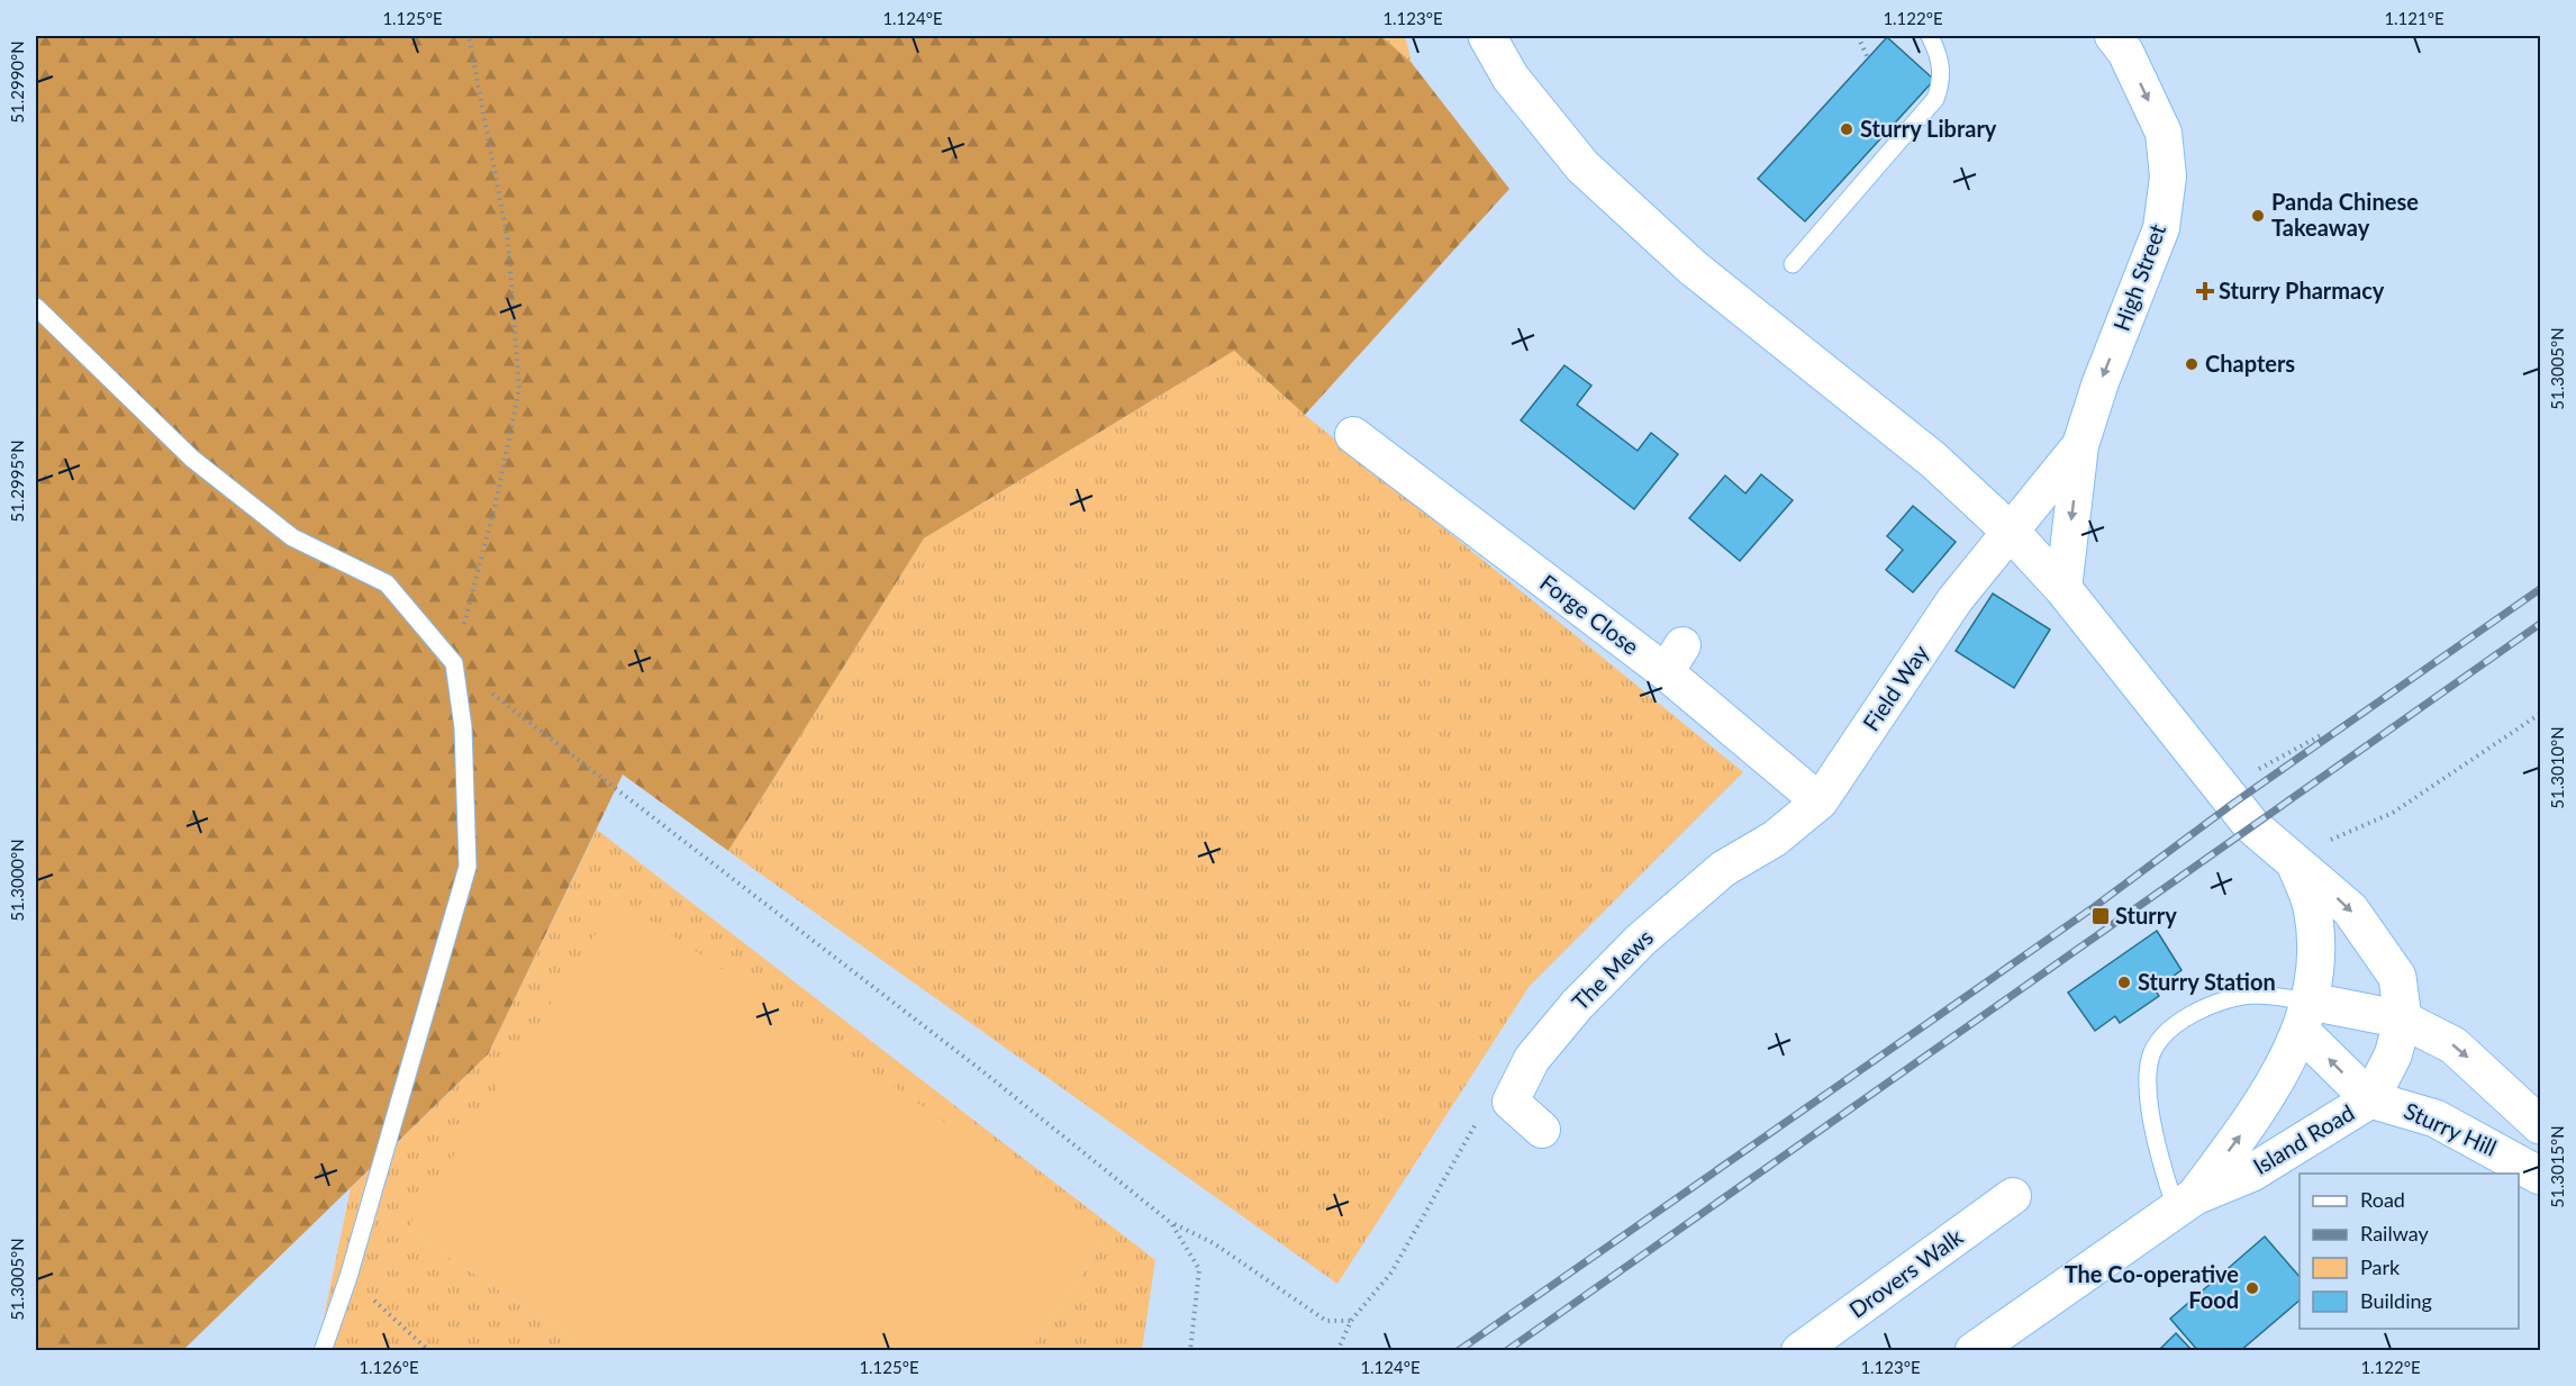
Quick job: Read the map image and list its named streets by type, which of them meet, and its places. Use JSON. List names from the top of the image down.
{
  "streets": {
    "main road": ["Sturry Hill", "Island Road"],
    "street": [
      "High Street",
      "Forge Close",
      "Field Way",
      "The Mews",
      "Drovers Walk"
    ]
  },
  "crossings": [
    ["High Street", "Field Way"],
    ["Forge Close", "Field Way"],
    ["Field Way", "The Mews"],
    ["Sturry Hill", "Island Road"]
  ],
  "one_way": ["High Street"],
  "places": {
    "other": [
      "Sturry Library",
      "Panda Chinese Takeaway",
      "Chapters",
      "Sturry Station",
      "The Co-operative Food"
    ],
    "health": ["Sturry Pharmacy"],
    "transit": ["Sturry"]
  },
  "legend": [
    "Road",
    "Railway",
    "Park",
    "Building"
  ],
  "coordinates": [
    "1.125°E",
    "1.124°E",
    "1.123°E",
    "1.122°E",
    "1.121°E",
    "51.2990°N",
    "51.3005°N",
    "51.2995°N",
    "51.3010°N",
    "51.3000°N",
    "51.3015°N",
    "1.126°E"
  ]
}
